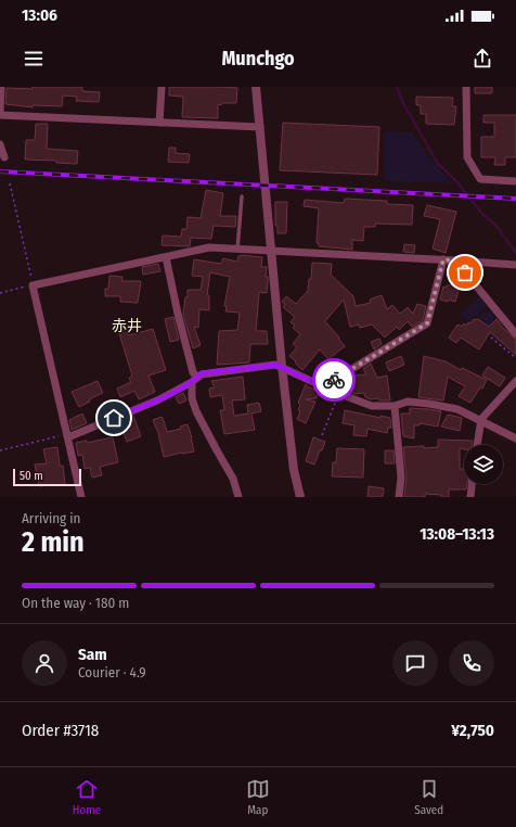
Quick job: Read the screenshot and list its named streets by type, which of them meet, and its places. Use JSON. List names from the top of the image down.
{
  "districts": ["赤井"],
  "scale_bar": "50 m",
  "page": {
    "status": "13:06",
    "header": "Munchgo",
    "scale": "50 m",
    "heading": ["2 min", "Arriving in", "13:08–13:13"],
    "panel": [
      "Sam",
      "Courier · 4.9",
      "Order #3718",
      "¥2,750"
    ],
    "bar": "On the way · 180 m",
    "tabs": ["Home", "Map", "Saved"]
  }
}
